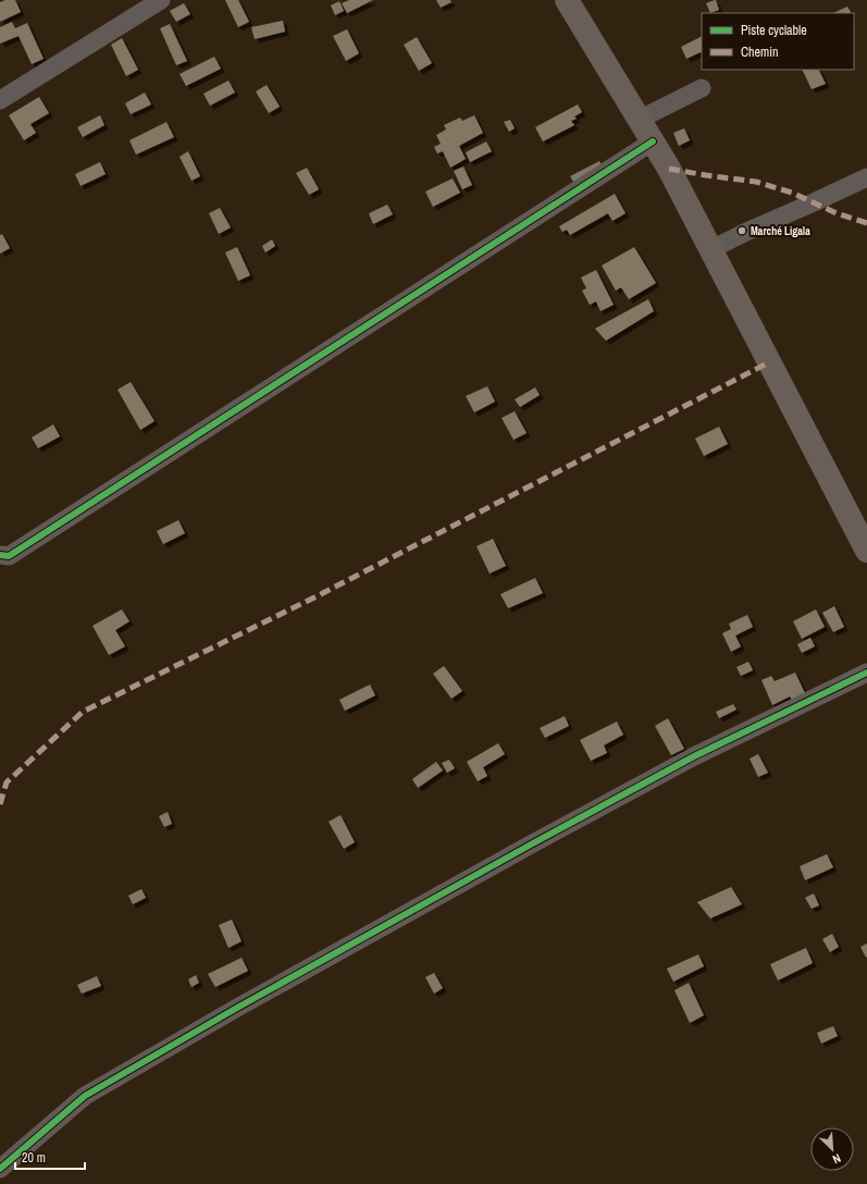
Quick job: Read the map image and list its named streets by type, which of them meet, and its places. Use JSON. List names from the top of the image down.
{
  "places": ["Marché Ligala"],
  "legend": ["Piste cyclable", "Chemin"],
  "scale_bar": "20 m",
  "north": "bottom right"
}
